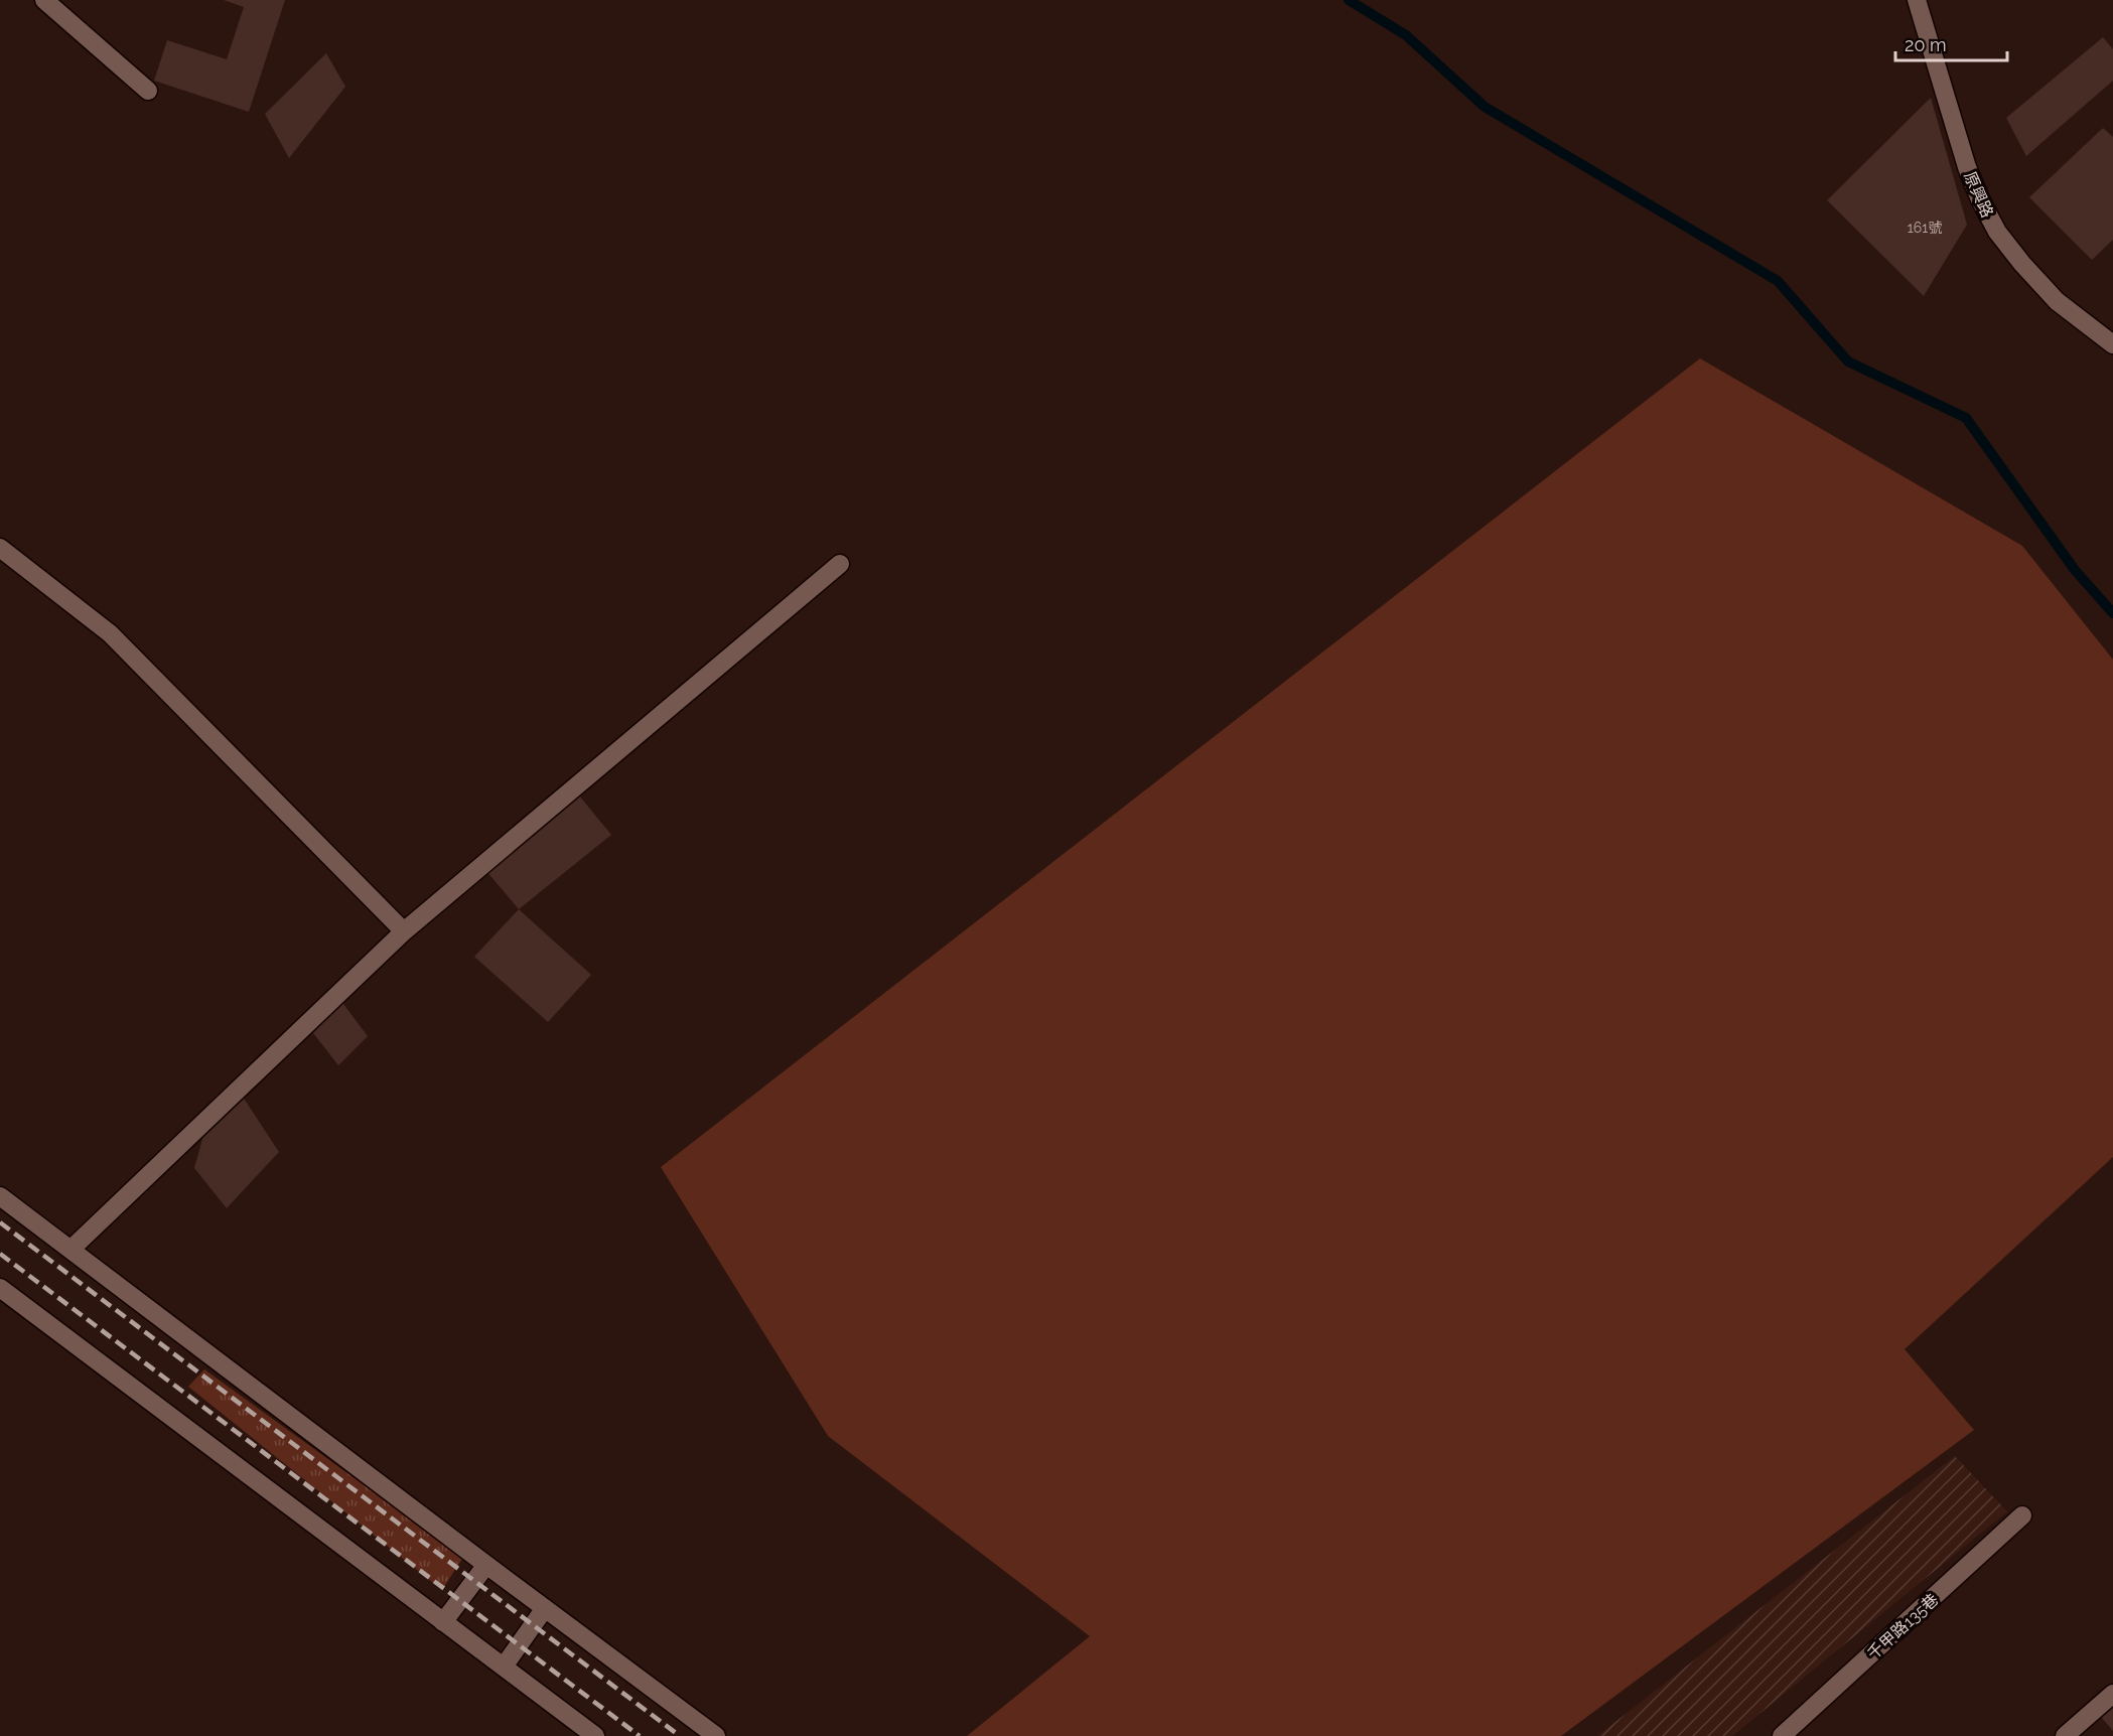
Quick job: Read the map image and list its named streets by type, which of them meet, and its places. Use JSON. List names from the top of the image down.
{
  "streets": {
    "street": ["原興路", "千甲路135巷"]
  },
  "house_numbers": ["161號"],
  "scale_bar": "20 m"
}
